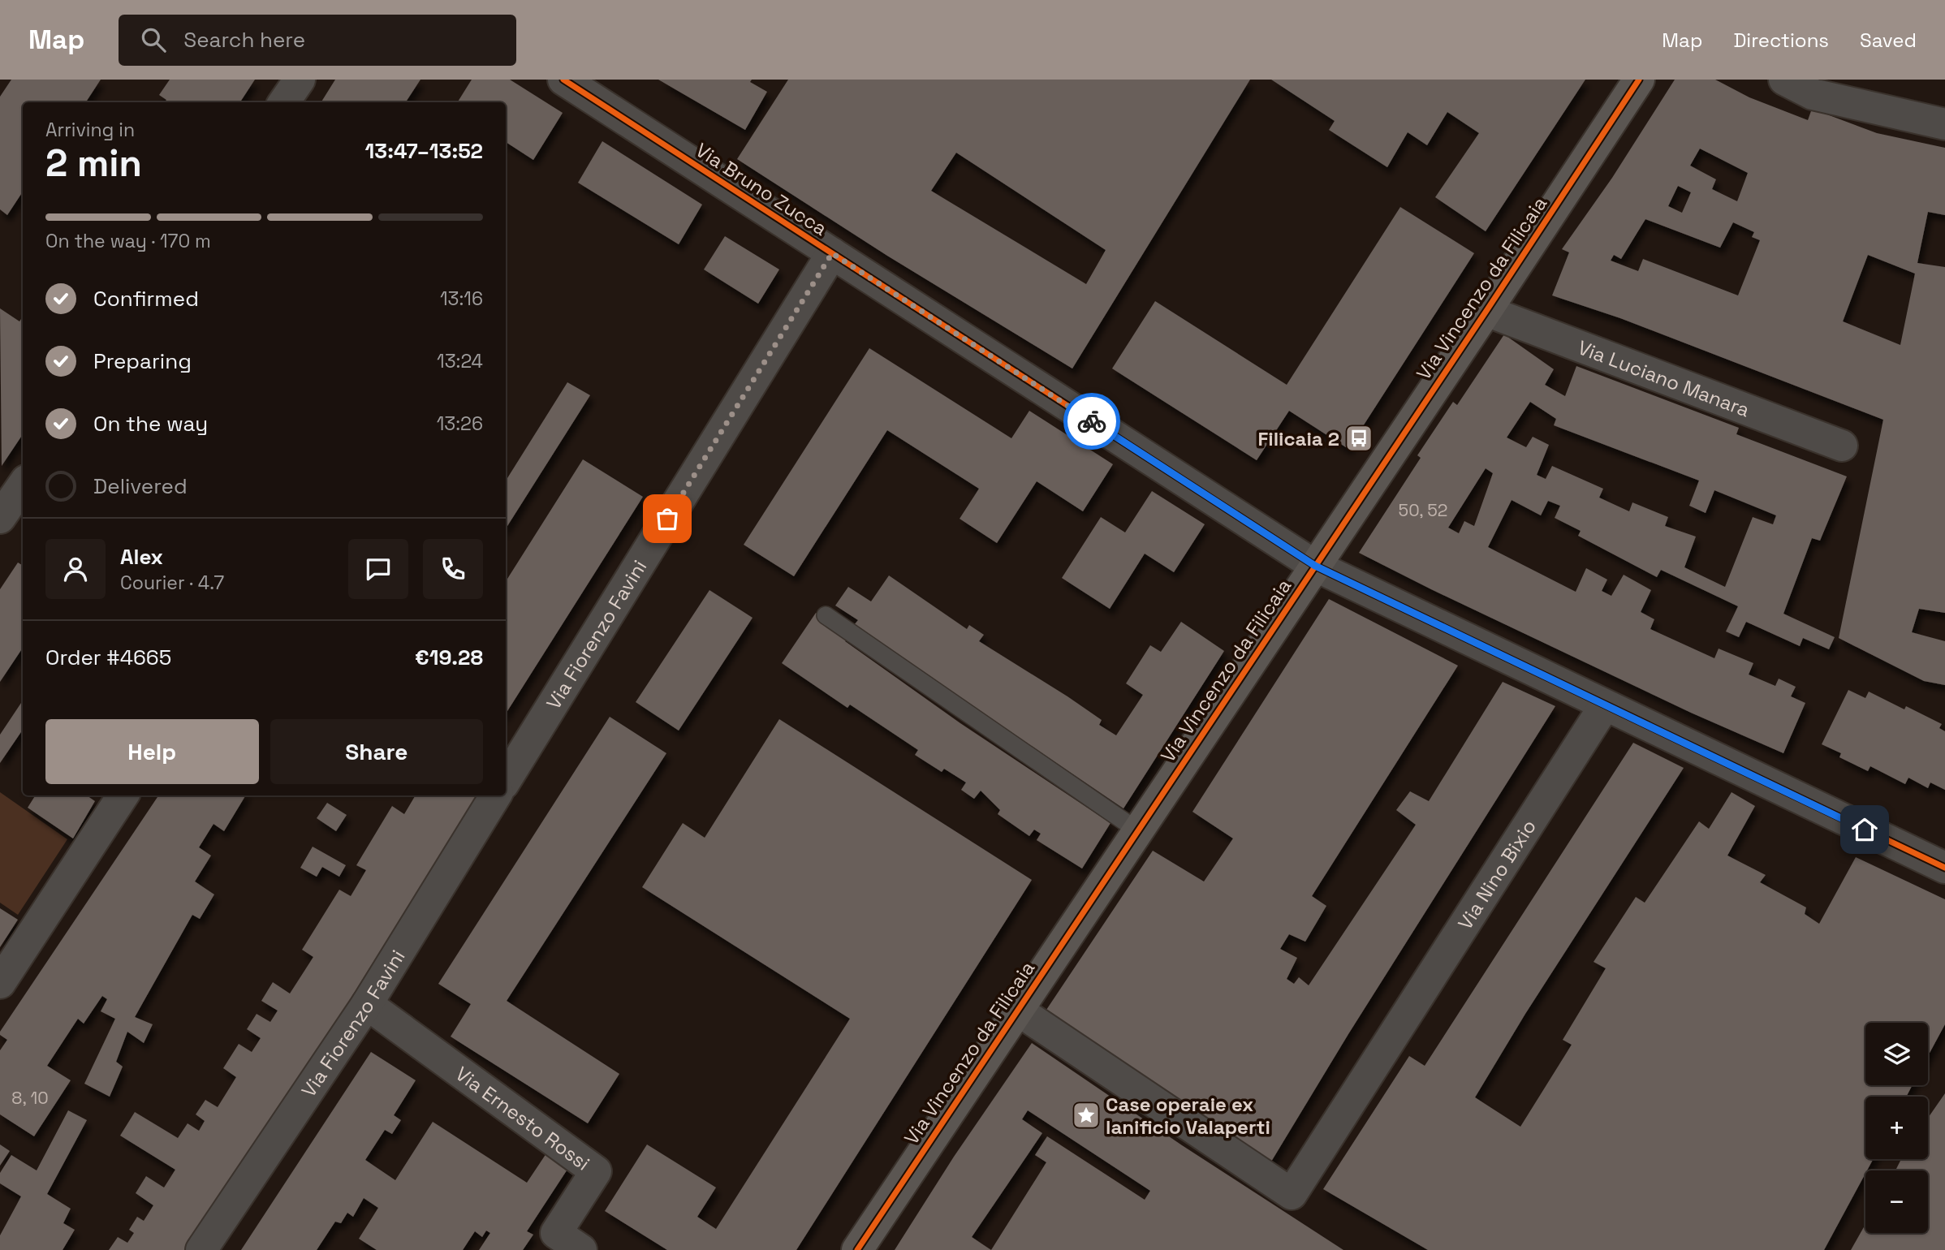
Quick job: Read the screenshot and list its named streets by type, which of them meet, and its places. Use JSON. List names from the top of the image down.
{
  "streets": {
    "street": [
      "Via Bruno Zucca",
      "Via Vincenzo da Filicaia",
      "Via Luciano Manara",
      "Via Fiorenzo Favini",
      "Via Nino Bixio",
      "Via Ernesto Rossi"
    ]
  },
  "crossings": [
    ["Via Bruno Zucca", "Via Vincenzo da Filicaia"],
    ["Via Bruno Zucca", "Via Fiorenzo Favini"],
    ["Via Bruno Zucca", "Via Nino Bixio"],
    ["Via Vincenzo da Filicaia", "Via Luciano Manara"],
    ["Via Vincenzo da Filicaia", "Via Nino Bixio"],
    ["Via Fiorenzo Favini", "Via Ernesto Rossi"]
  ],
  "places": {
    "bus stop": ["Filicaia 2"],
    "place": ["Case operaie ex lanificio Valaperti"]
  },
  "house_numbers": ["50, 52", "8, 10"],
  "page": {
    "header": "Map",
    "search": "Search here",
    "nav": ["Map", "Directions", "Saved"],
    "heading": ["2 min", "Arriving in", "13:47–13:52"],
    "panel": [
      "Alex",
      "Courier · 4.7",
      "Order #4665",
      "€19.28"
    ],
    "bar": "On the way · 170 m",
    "list": [
      ["Confirmed", "13:16"],
      ["Preparing", "13:24"],
      ["On the way", "13:26"],
      "Delivered"
    ],
    "buttons": ["Help", "Share"],
    "map_buttons": ["+", "−"]
  }
}
